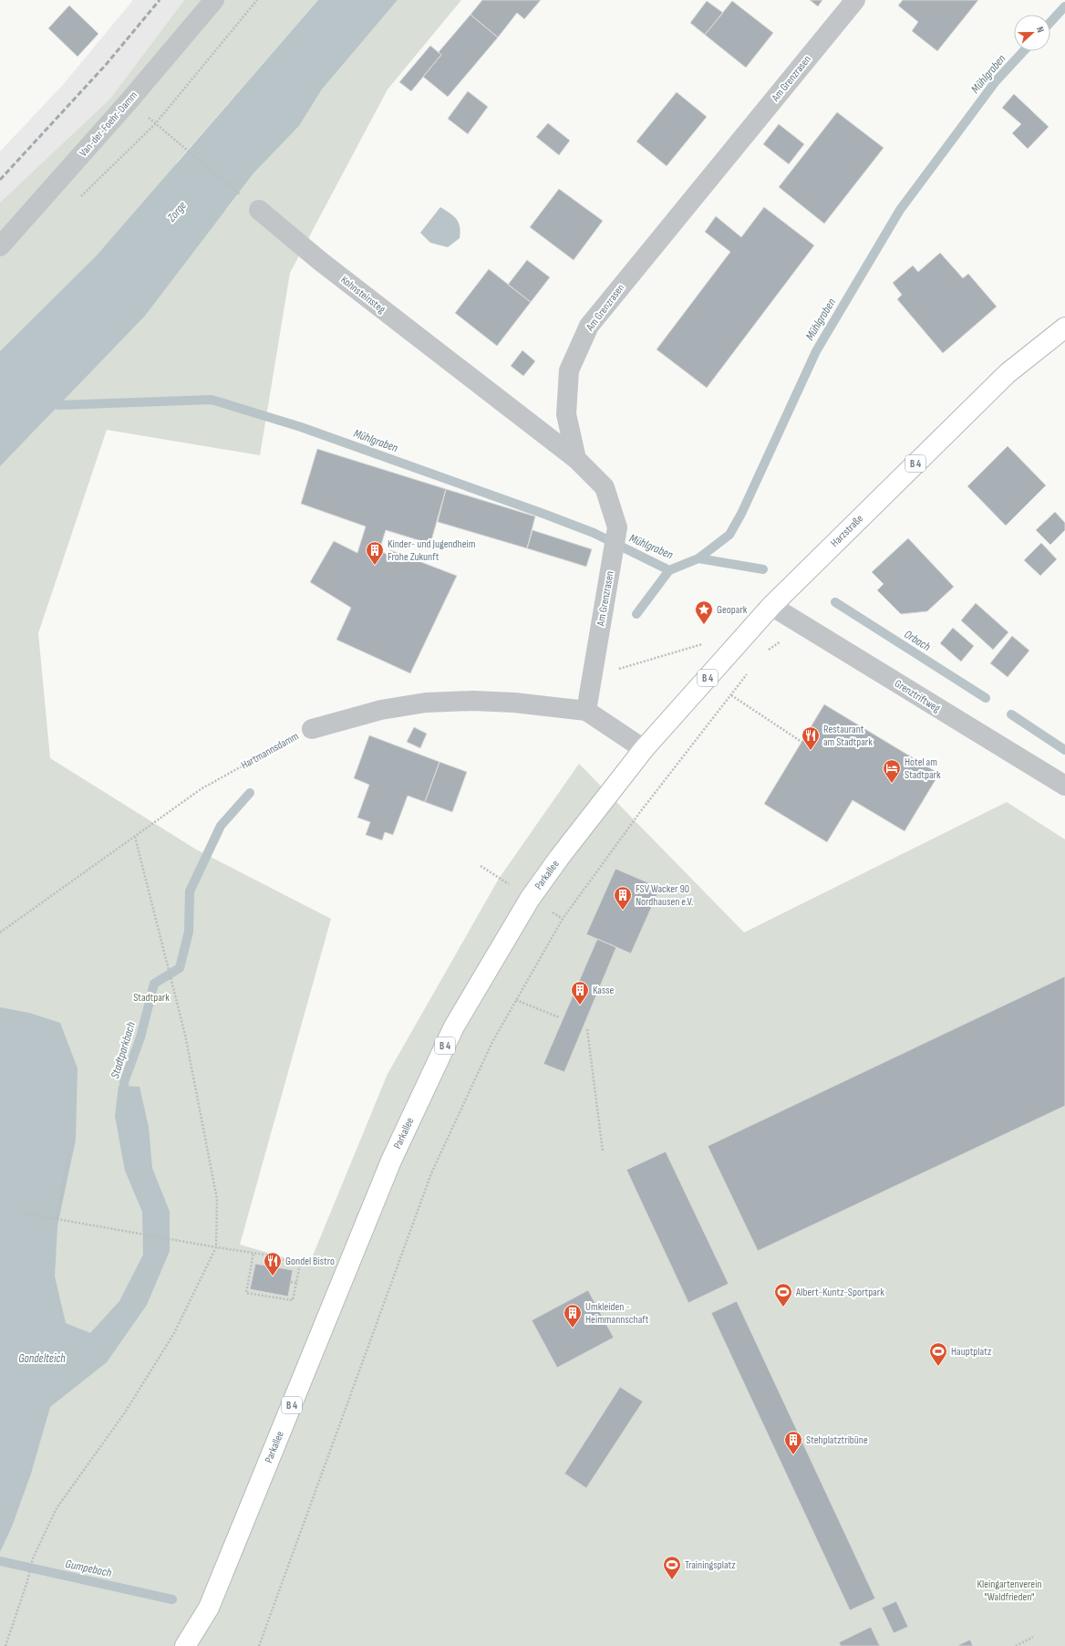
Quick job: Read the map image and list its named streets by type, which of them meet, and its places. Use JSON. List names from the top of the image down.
{
  "streets": {
    "main road": ["B 4", "Harzstraße", "Parkallee"],
    "street": [
      "Am Grenzrasen",
      "Van-der-Foehr-Damm",
      "Kohnsteinsteg",
      "Grenztriftweg",
      "Hartmannsdamm"
    ]
  },
  "crossings": [
    ["Am Grenzrasen", "Kohnsteinsteg"],
    ["Harzstraße", "Grenztriftweg"],
    ["Harzstraße", "Parkallee"]
  ],
  "water": [
    "Mühlgraben",
    "Zorge",
    "Orbach",
    "Stadtparkbach",
    "Gondelteich",
    "Gumpebach"
  ],
  "parks": ["Stadtpark", "Kleingartenverein \"Waldfrieden\""],
  "places": {
    "building": [
      "Kinder- und Jugendheim Frohe Zukunft",
      "FSV Wacker 90 Nordhausen e.V.",
      "Kasse",
      "Umkleiden - Heimmannschaft",
      "Stehplatztribüne"
    ],
    "place": ["Geopark"],
    "restaurant": ["Restaurant am Stadtpark", "Gondel Bistro"],
    "hotel": ["Hotel am Stadtpark"],
    "sports": ["Albert-Kuntz-Sportpark", "Hauptplatz", "Trainingsplatz"]
  },
  "north": "right"
}
